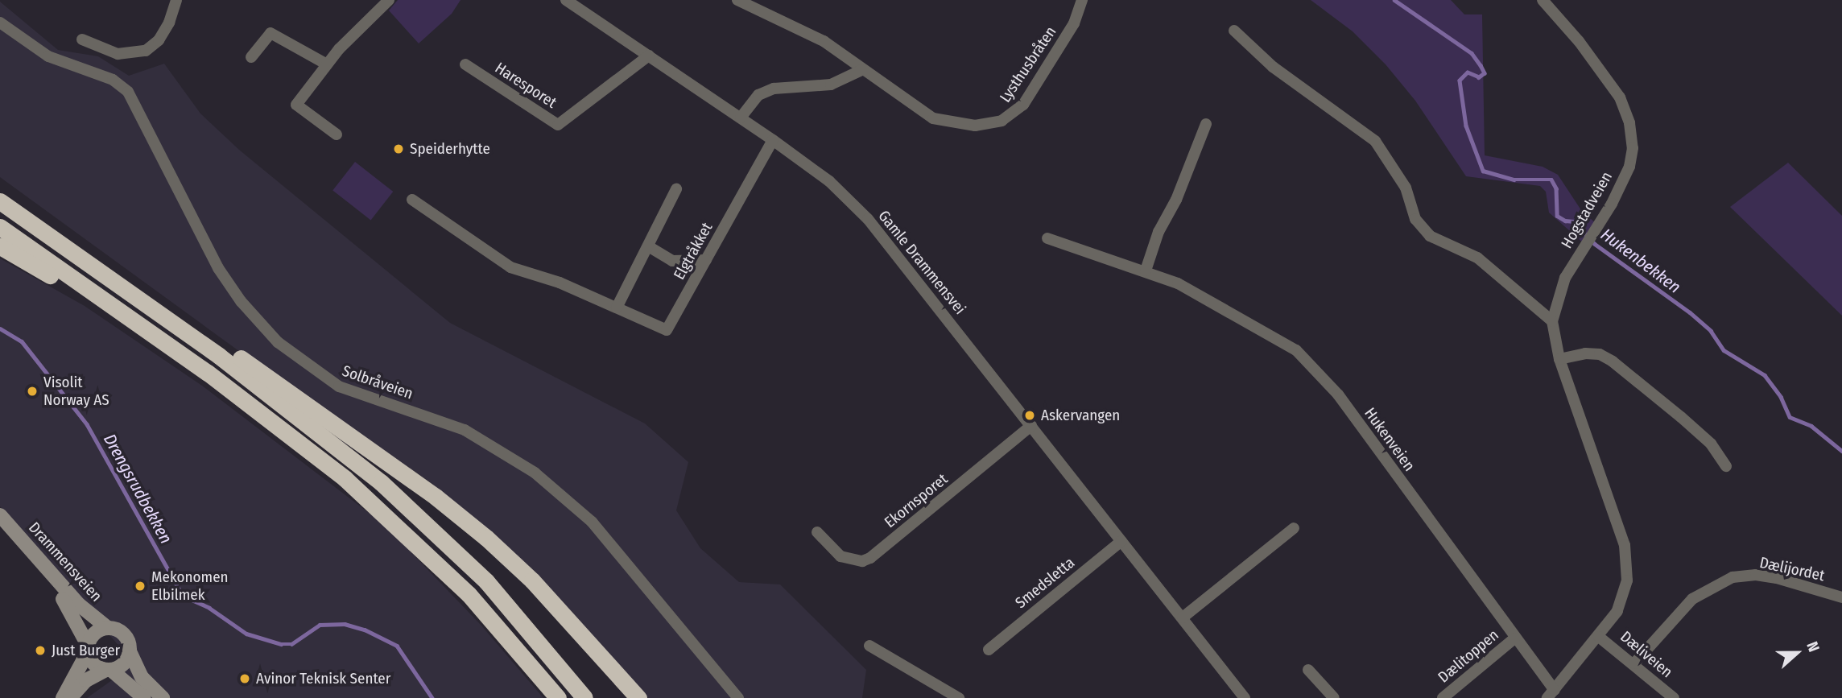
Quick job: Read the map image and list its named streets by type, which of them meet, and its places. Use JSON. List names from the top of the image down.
{
  "streets": {
    "main road": ["Drammensveien"],
    "street": [
      "Lysthusbråten",
      "Haresporet",
      "Hogstadveien",
      "Elgtråkket",
      "Gamle Drammensvei",
      "Solbråveien",
      "Hukenveien",
      "Ekornsporet",
      "Dælijordet",
      "Smedsletta",
      "Dæliveien",
      "Dælitoppen"
    ]
  },
  "crossings": [
    ["Haresporet", "Gamle Drammensvei"],
    ["Hogstadveien", "Hukenveien"],
    ["Hogstadveien", "Dæliveien"],
    ["Elgtråkket", "Gamle Drammensvei"],
    ["Gamle Drammensvei", "Ekornsporet"],
    ["Gamle Drammensvei", "Smedsletta"],
    ["Hukenveien", "Dælitoppen"],
    ["Dælijordet", "Dæliveien"]
  ],
  "water": ["Hukenbekken", "Drengsrudbekken"],
  "places": [
    "Speiderhytte",
    "Visolit Norway AS",
    "Askervangen",
    "Mekonomen Elbilmek",
    "Just Burger",
    "Avinor Teknisk Senter"
  ],
  "north": "right"
}
